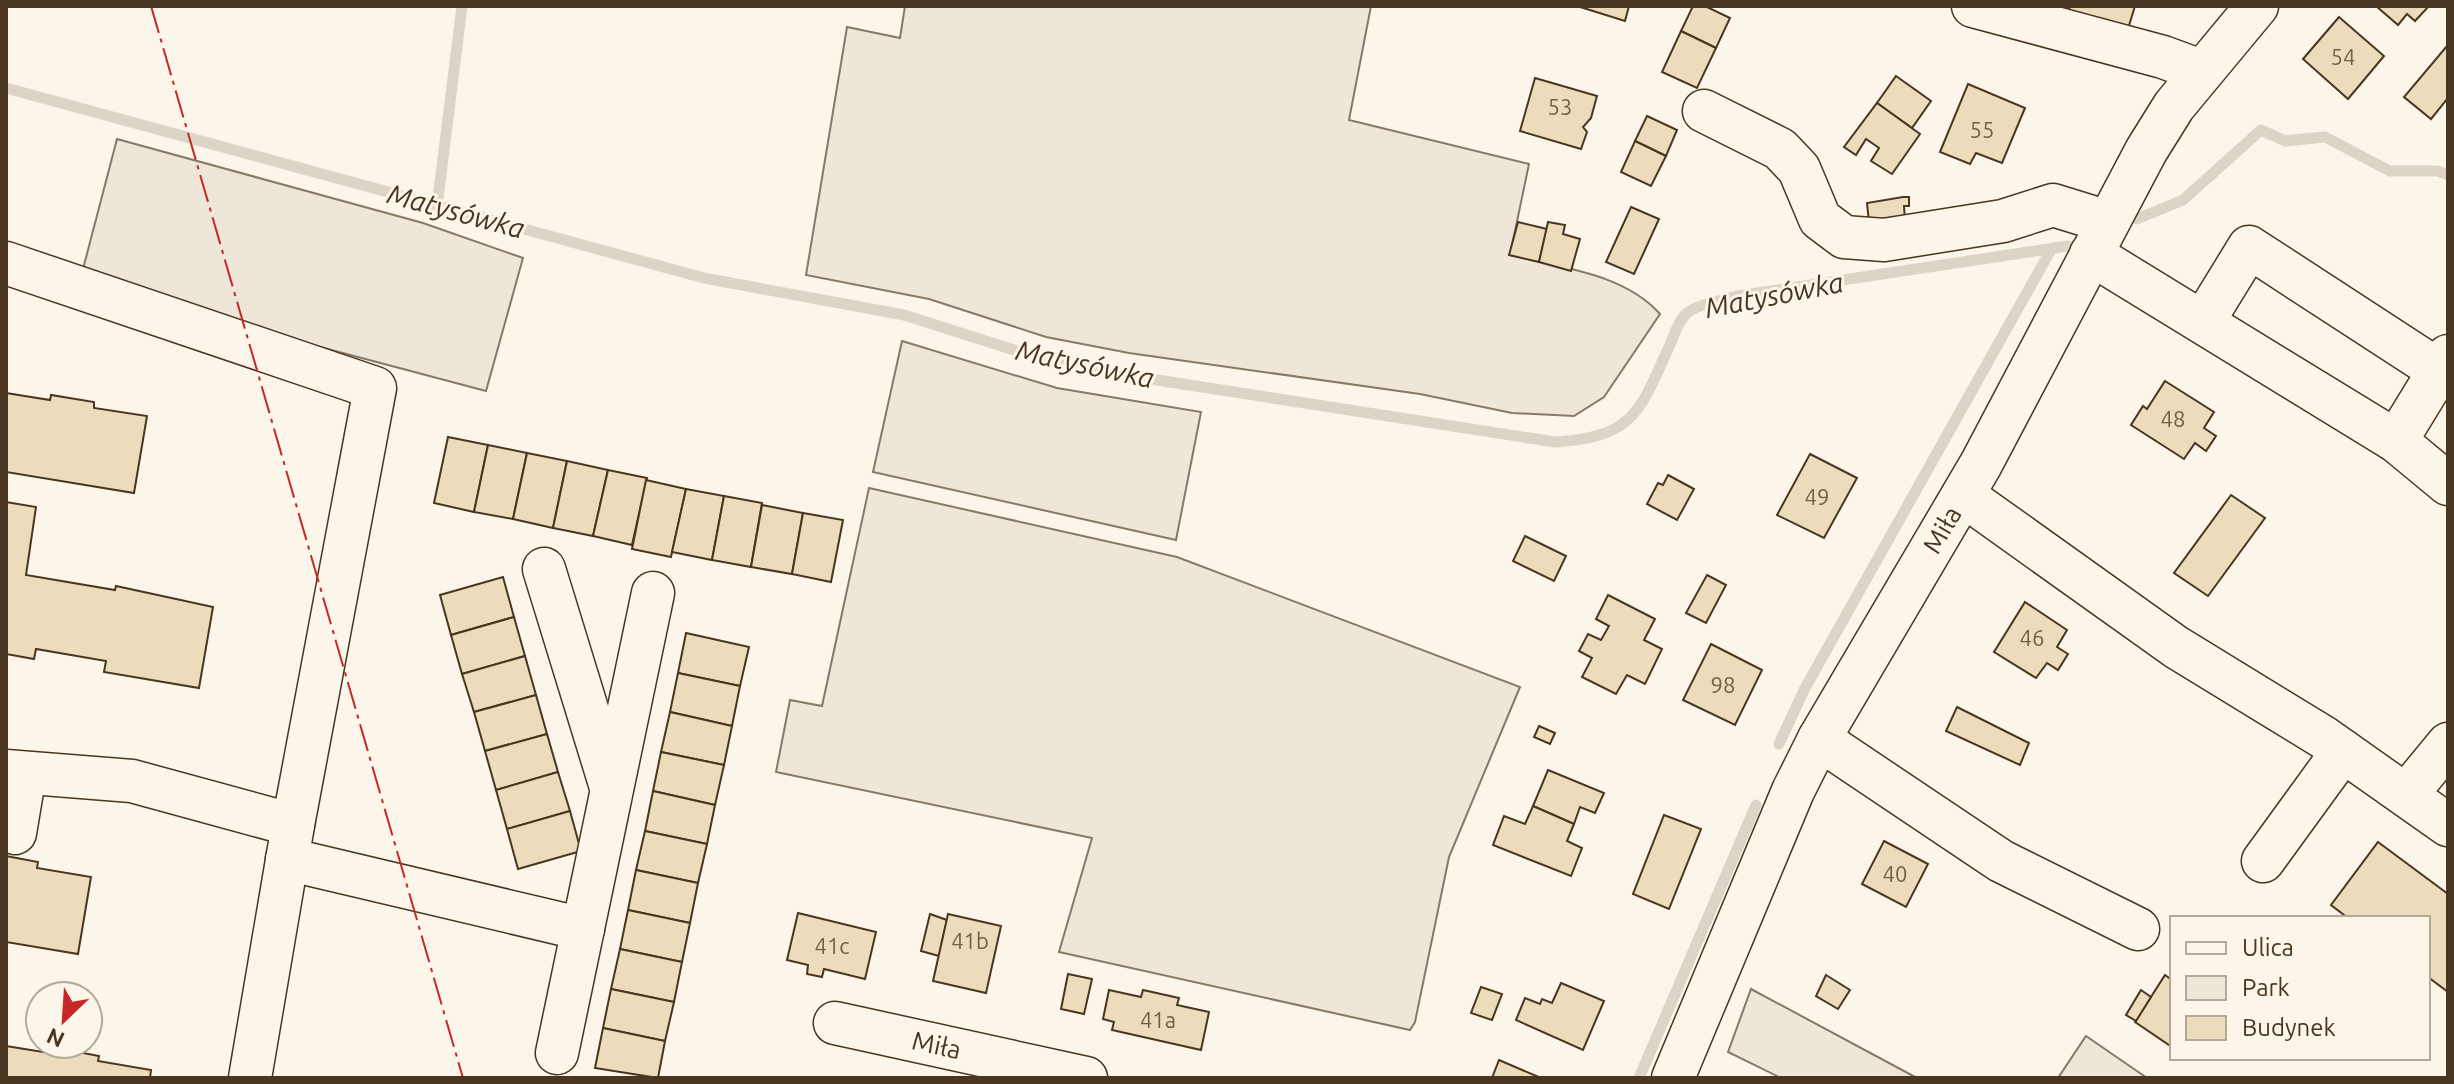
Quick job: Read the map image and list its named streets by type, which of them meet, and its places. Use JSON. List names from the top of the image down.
{
  "streets": {
    "street": ["Miła"]
  },
  "water": ["Matysówka"],
  "house_numbers": [
    "54",
    "53",
    "55",
    "48",
    "49",
    "46",
    "98",
    "40",
    "41b",
    "41c",
    "41a"
  ],
  "legend": ["Ulica", "Park", "Budynek"],
  "north": "bottom left"
}
